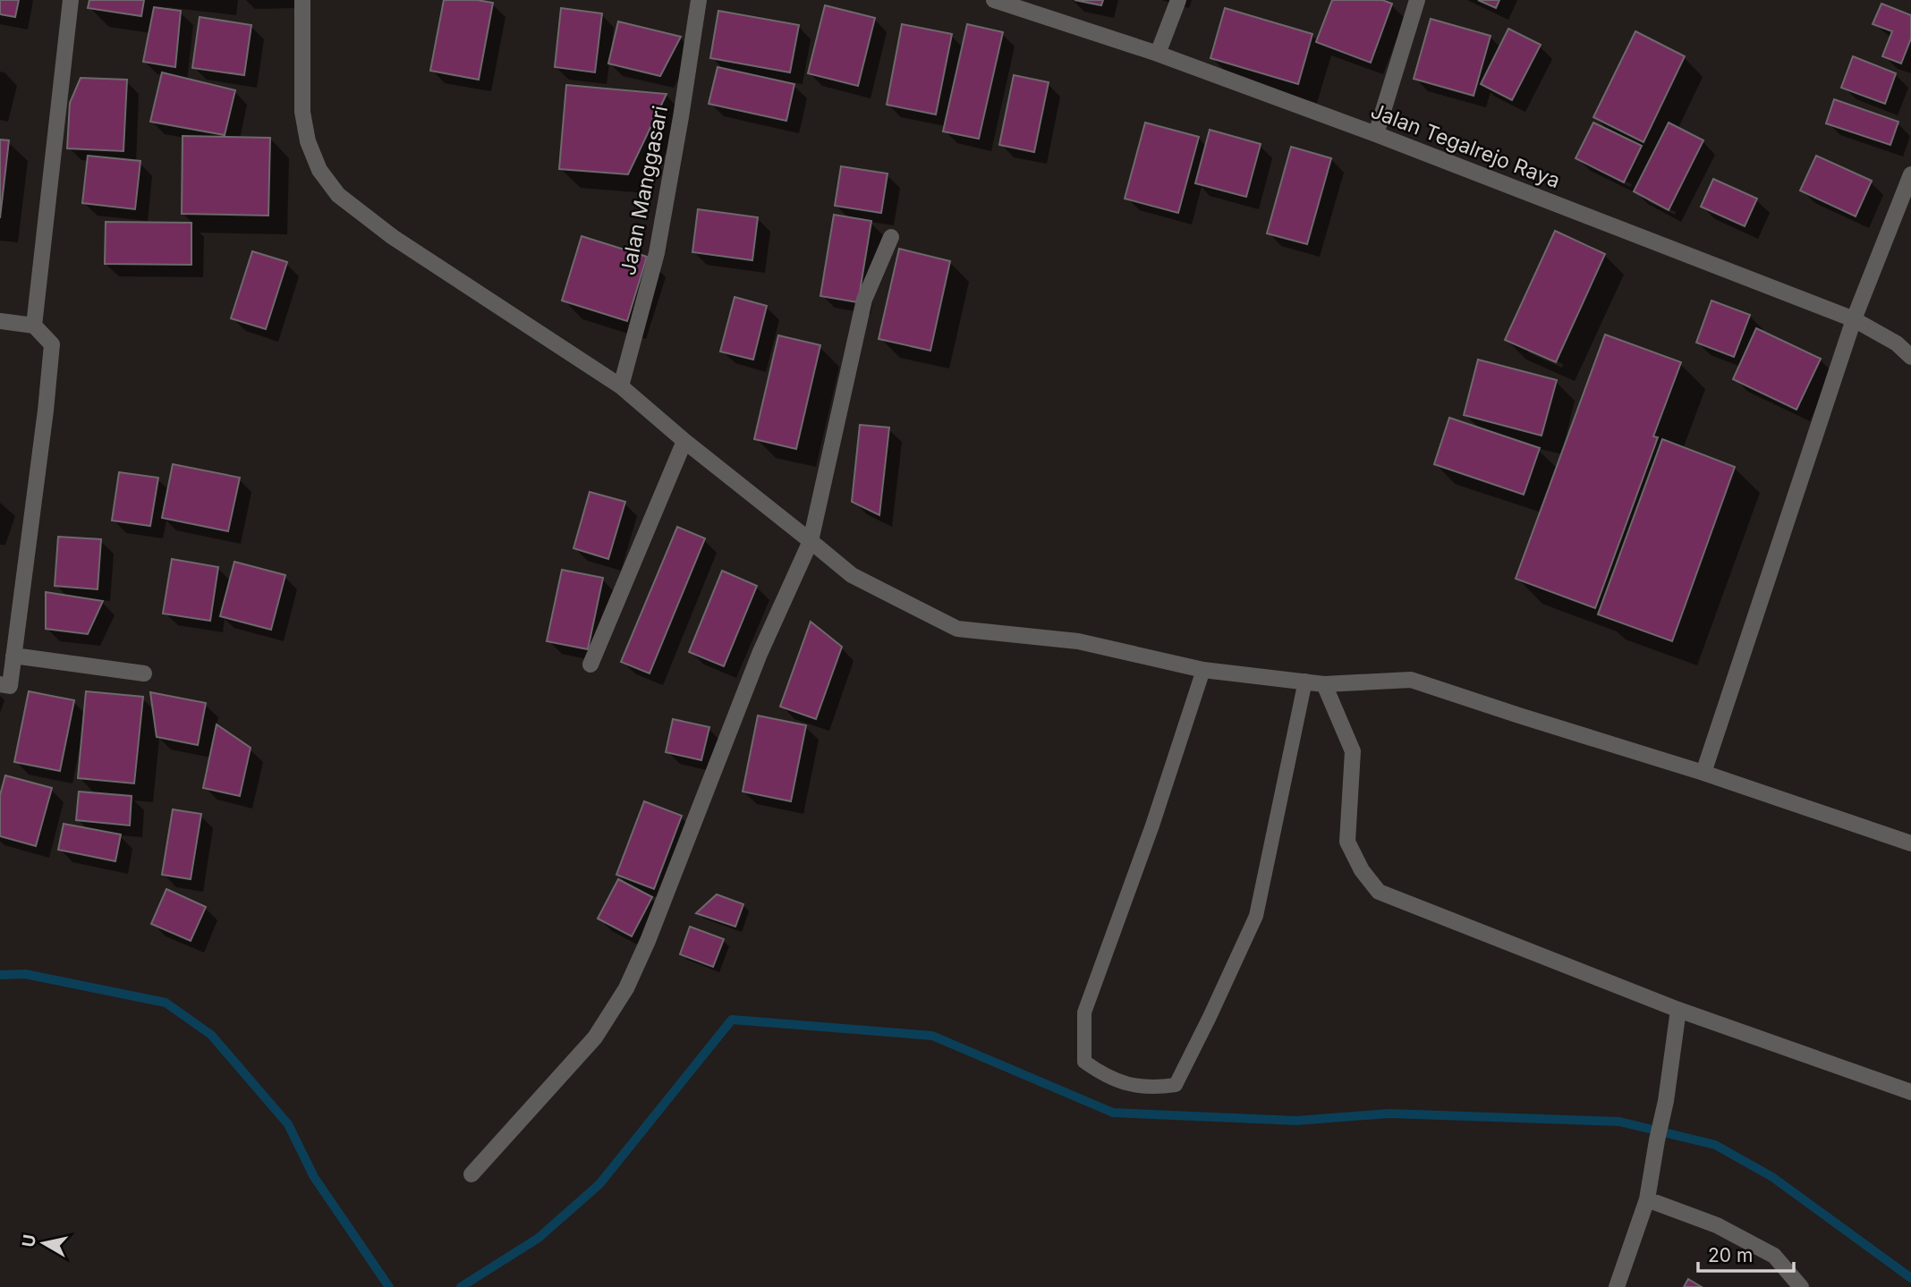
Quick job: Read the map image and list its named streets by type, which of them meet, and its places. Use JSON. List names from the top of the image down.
{
  "streets": {
    "street": ["Jalan Tegalrejo Raya", "Jalan Manggasari"]
  },
  "scale_bar": "20 m",
  "north": "left"
}
